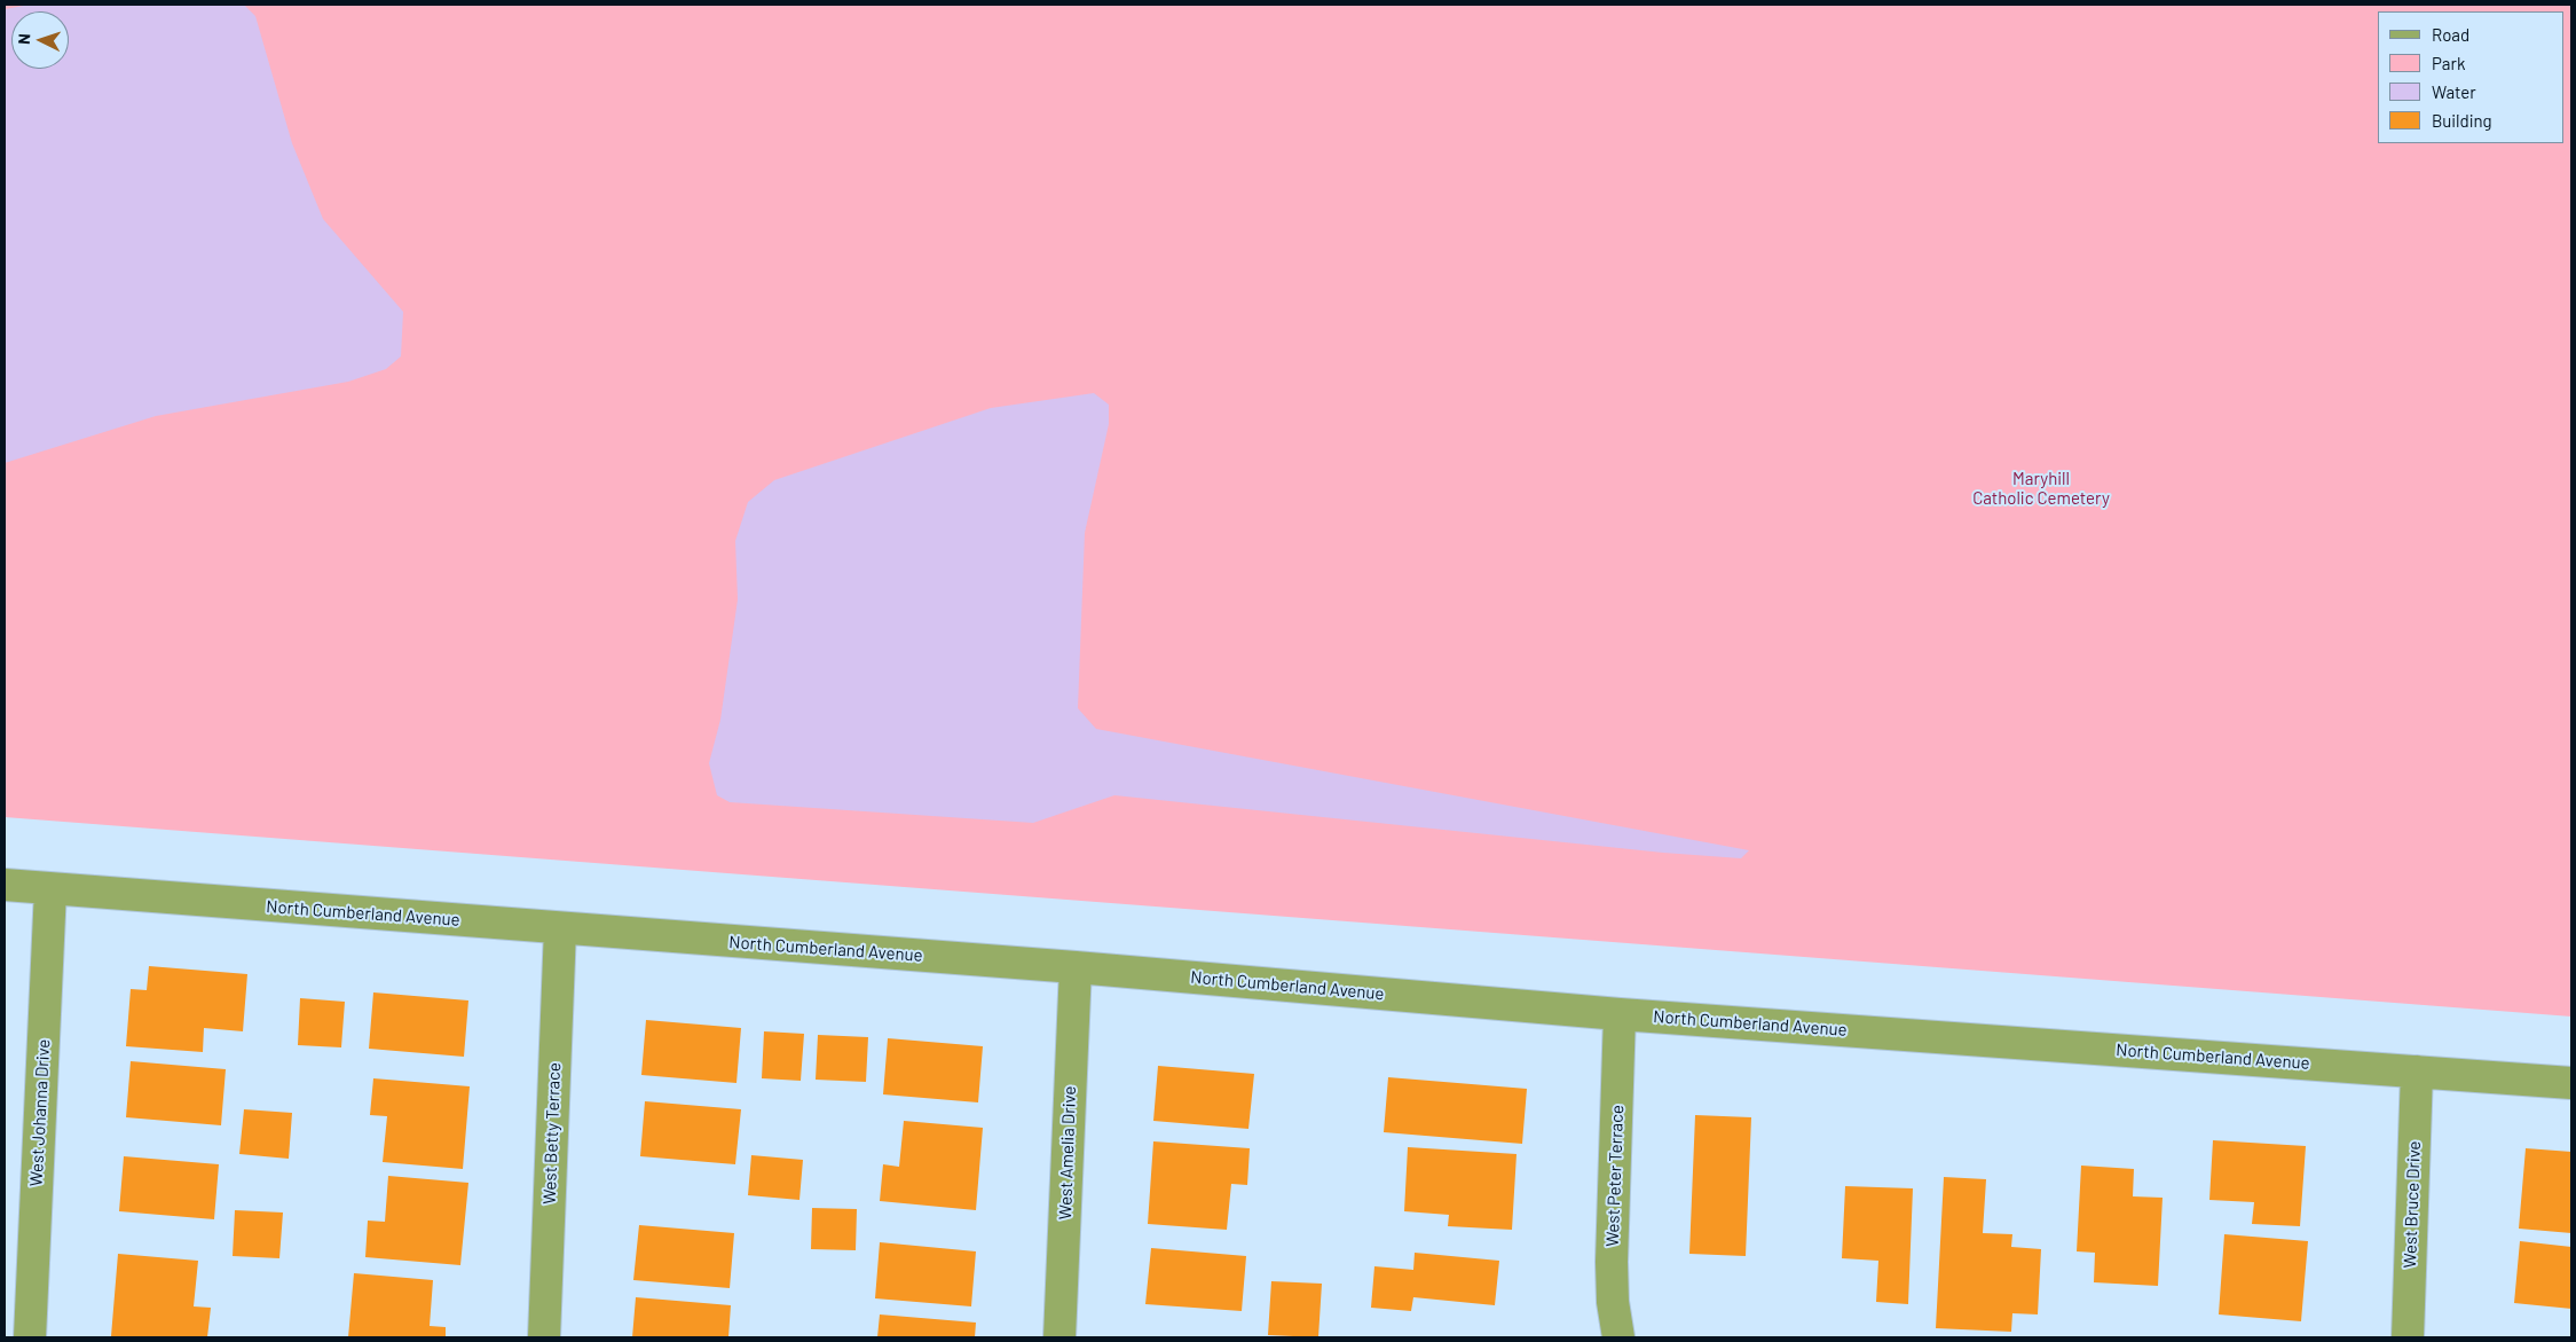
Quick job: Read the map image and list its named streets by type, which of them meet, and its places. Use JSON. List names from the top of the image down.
{
  "streets": {
    "street": [
      "North Cumberland Avenue",
      "West Johanna Drive",
      "West Betty Terrace",
      "West Amelia Drive",
      "West Peter Terrace",
      "West Bruce Drive"
    ]
  },
  "crossings": [
    ["North Cumberland Avenue", "West Johanna Drive"],
    ["North Cumberland Avenue", "West Betty Terrace"],
    ["North Cumberland Avenue", "West Amelia Drive"],
    ["North Cumberland Avenue", "West Peter Terrace"],
    ["North Cumberland Avenue", "West Bruce Drive"]
  ],
  "parks": ["Maryhill Catholic Cemetery"],
  "legend": [
    "Road",
    "Park",
    "Water",
    "Building"
  ],
  "north": "left"
}
